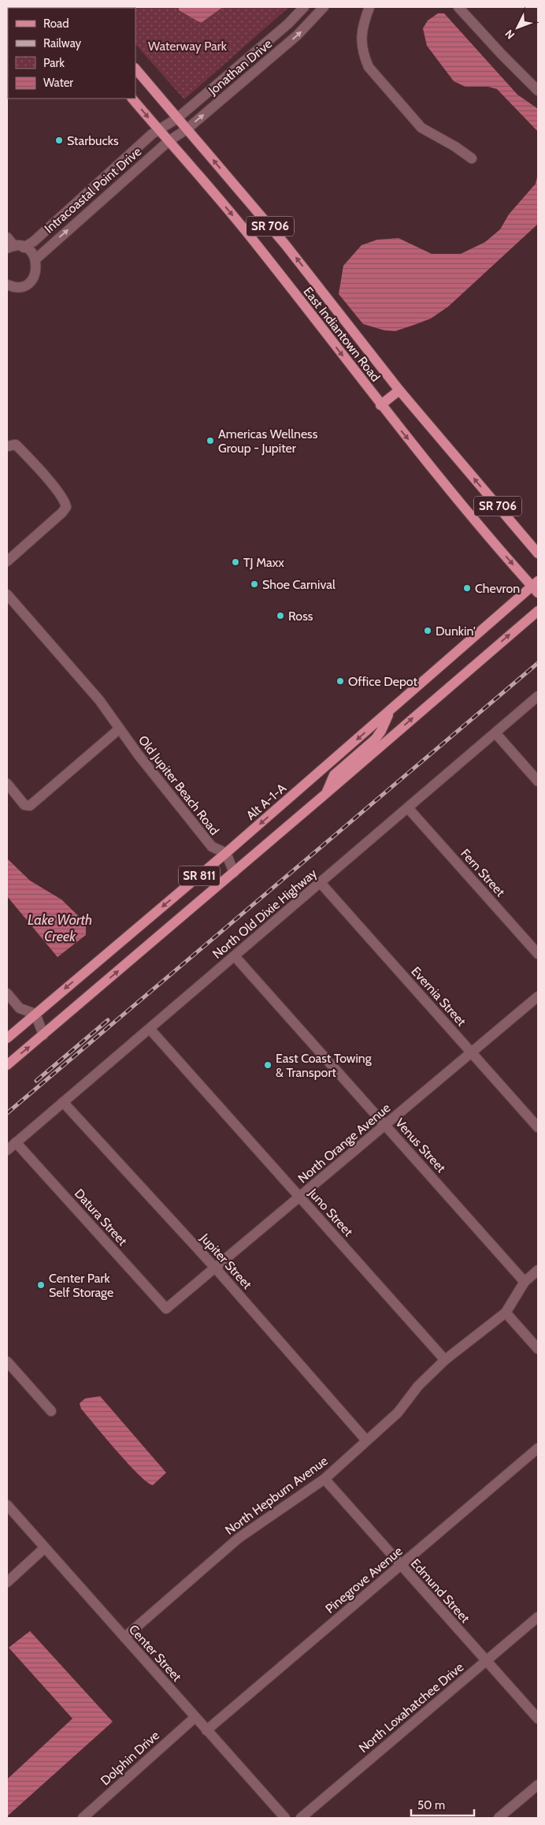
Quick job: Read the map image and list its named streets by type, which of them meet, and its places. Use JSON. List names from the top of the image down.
{
  "streets": {
    "main road": [
      "SR 706",
      "East Indiantown Road",
      "Alt A-1-A",
      "SR 811"
    ],
    "street": [
      "Jonathan Drive",
      "Intracoastal Point Drive",
      "Old Jupiter Beach Road",
      "Fern Street",
      "North Old Dixie Highway",
      "Evernia Street",
      "North Orange Avenue",
      "Venus Street",
      "Juno Street",
      "Datura Street",
      "Jupiter Street",
      "North Hepburn Avenue",
      "Pinegrove Avenue",
      "Edmund Street",
      "Center Street",
      "North Loxahatchee Drive",
      "Dolphin Drive"
    ]
  },
  "crossings": [
    ["Jonathan Drive", "Intracoastal Point Drive"],
    ["Jonathan Drive", "East Indiantown Road"],
    ["Intracoastal Point Drive", "East Indiantown Road"],
    ["East Indiantown Road", "Alt A-1-A"],
    ["Old Jupiter Beach Road", "Alt A-1-A"],
    ["Fern Street", "North Old Dixie Highway"],
    ["North Old Dixie Highway", "Evernia Street"],
    ["North Old Dixie Highway", "Venus Street"],
    ["North Old Dixie Highway", "Juno Street"],
    ["North Old Dixie Highway", "Datura Street"],
    ["North Old Dixie Highway", "Jupiter Street"],
    ["Evernia Street", "North Orange Avenue"],
    ["North Orange Avenue", "Venus Street"],
    ["North Orange Avenue", "Juno Street"],
    ["North Orange Avenue", "Datura Street"],
    ["North Orange Avenue", "Jupiter Street"],
    ["Venus Street", "North Hepburn Avenue"],
    ["Juno Street", "North Hepburn Avenue"],
    ["Jupiter Street", "North Hepburn Avenue"],
    ["North Hepburn Avenue", "Edmund Street"],
    ["North Hepburn Avenue", "Center Street"],
    ["Pinegrove Avenue", "Edmund Street"],
    ["Pinegrove Avenue", "Center Street"],
    ["Edmund Street", "North Loxahatchee Drive"],
    ["Center Street", "Dolphin Drive"]
  ],
  "water": ["Lake Worth Creek"],
  "parks": ["Waterway Park"],
  "places": [
    "Starbucks",
    "Americas Wellness Group - Jupiter",
    "TJ Maxx",
    "Shoe Carnival",
    "Chevron",
    "Ross",
    "Dunkin'",
    "Office Depot",
    "East Coast Towing & Transport",
    "Center Park Self Storage"
  ],
  "legend": [
    "Road",
    "Railway",
    "Park",
    "Water"
  ],
  "scale_bar": "50 m",
  "north": "bottom left"
}
